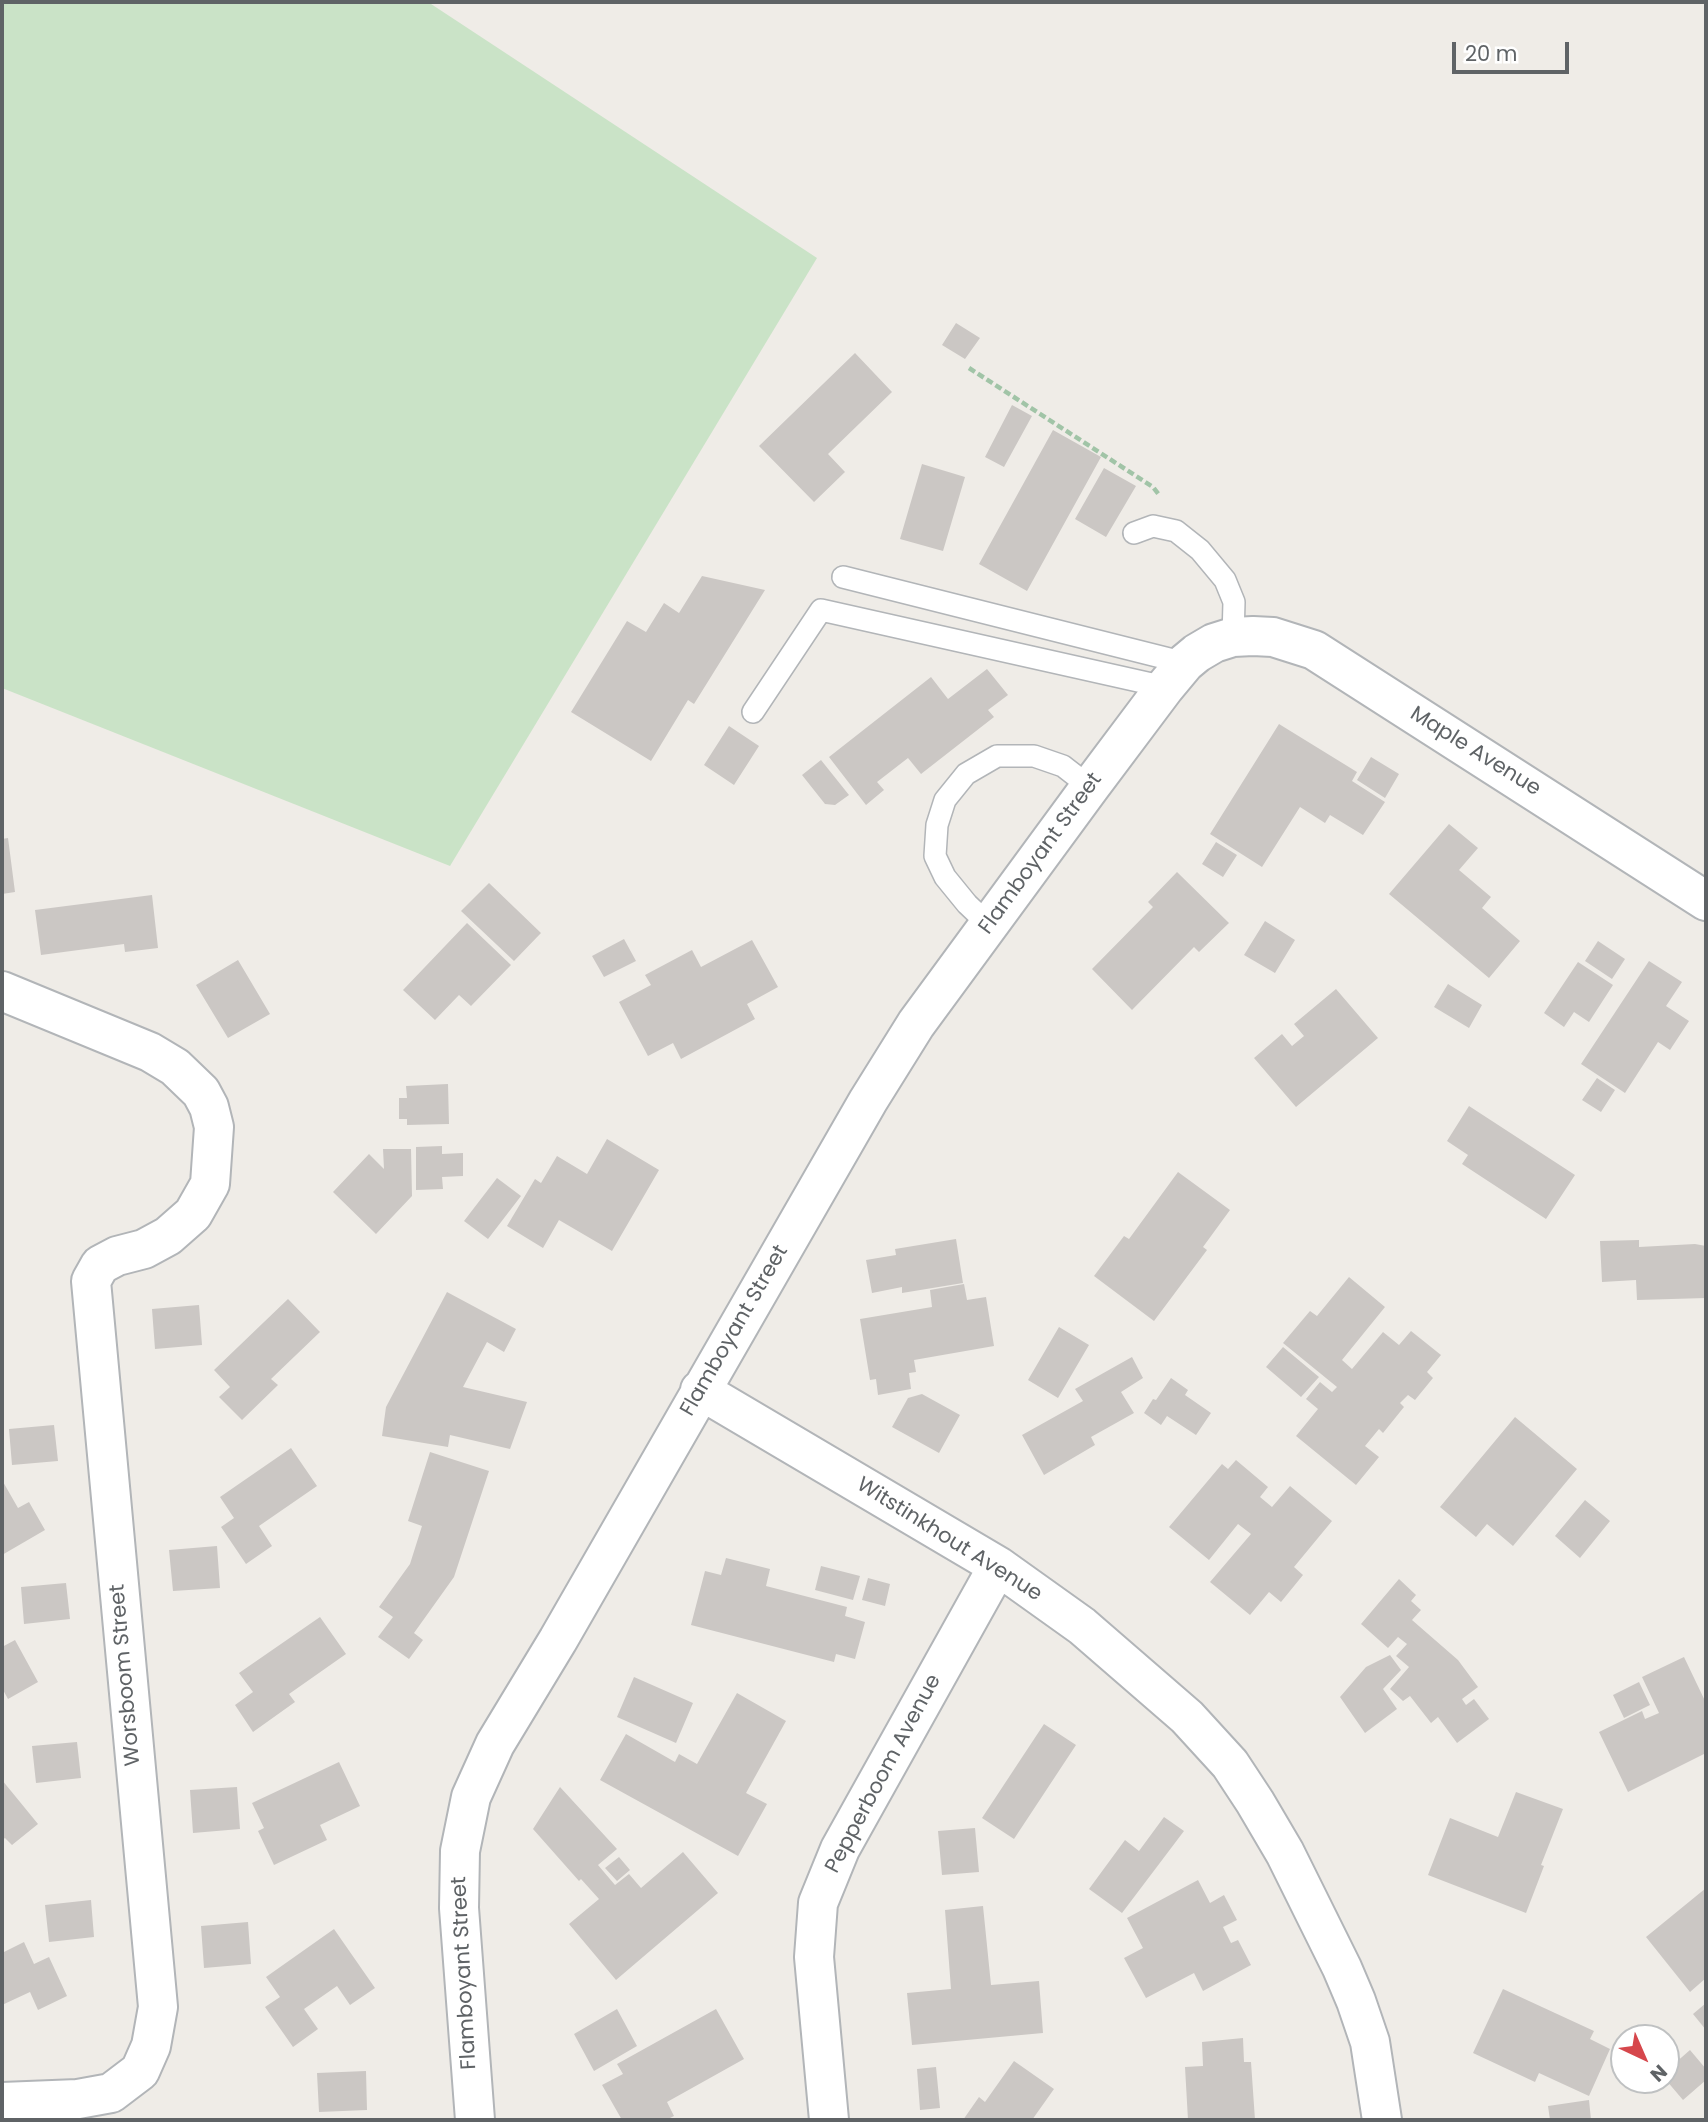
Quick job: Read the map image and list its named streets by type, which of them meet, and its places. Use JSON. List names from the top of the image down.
{
  "streets": {
    "street": [
      "Maple Avenue",
      "Flamboyant Street",
      "Witstinkhout Avenue",
      "Worsboom Street",
      "Pepperboom Avenue"
    ]
  },
  "crossings": [
    ["Maple Avenue", "Flamboyant Street"],
    ["Flamboyant Street", "Witstinkhout Avenue"],
    ["Witstinkhout Avenue", "Pepperboom Avenue"]
  ],
  "scale_bar": "20 m",
  "north": "bottom right"
}
